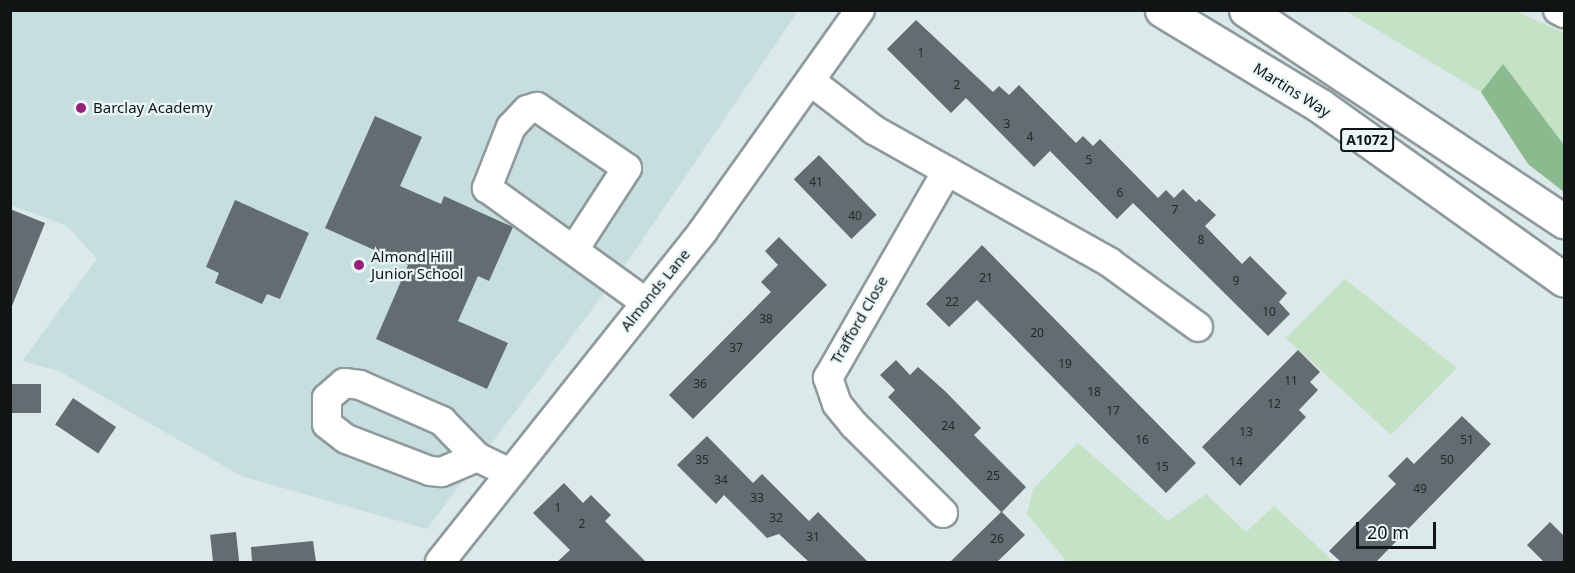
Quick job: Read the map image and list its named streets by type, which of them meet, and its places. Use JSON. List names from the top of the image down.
{
  "streets": {
    "main road": ["Martins Way", "A1072"],
    "street": ["Almonds Lane", "Trafford Close"]
  },
  "places": ["Barclay Academy", "Almond Hill Junior School"],
  "house_numbers": [
    "1",
    "2",
    "3",
    "4",
    "5",
    "41",
    "6",
    "7",
    "40",
    "8",
    "21",
    "9",
    "22",
    "10",
    "38",
    "20",
    "37",
    "19",
    "11",
    "36",
    "18",
    "12",
    "17",
    "24",
    "13",
    "16",
    "51",
    "35",
    "50",
    "14",
    "15",
    "25",
    "34",
    "49",
    "33",
    "1",
    "32",
    "2",
    "31",
    "26"
  ],
  "scale_bar": "20 m"
}
